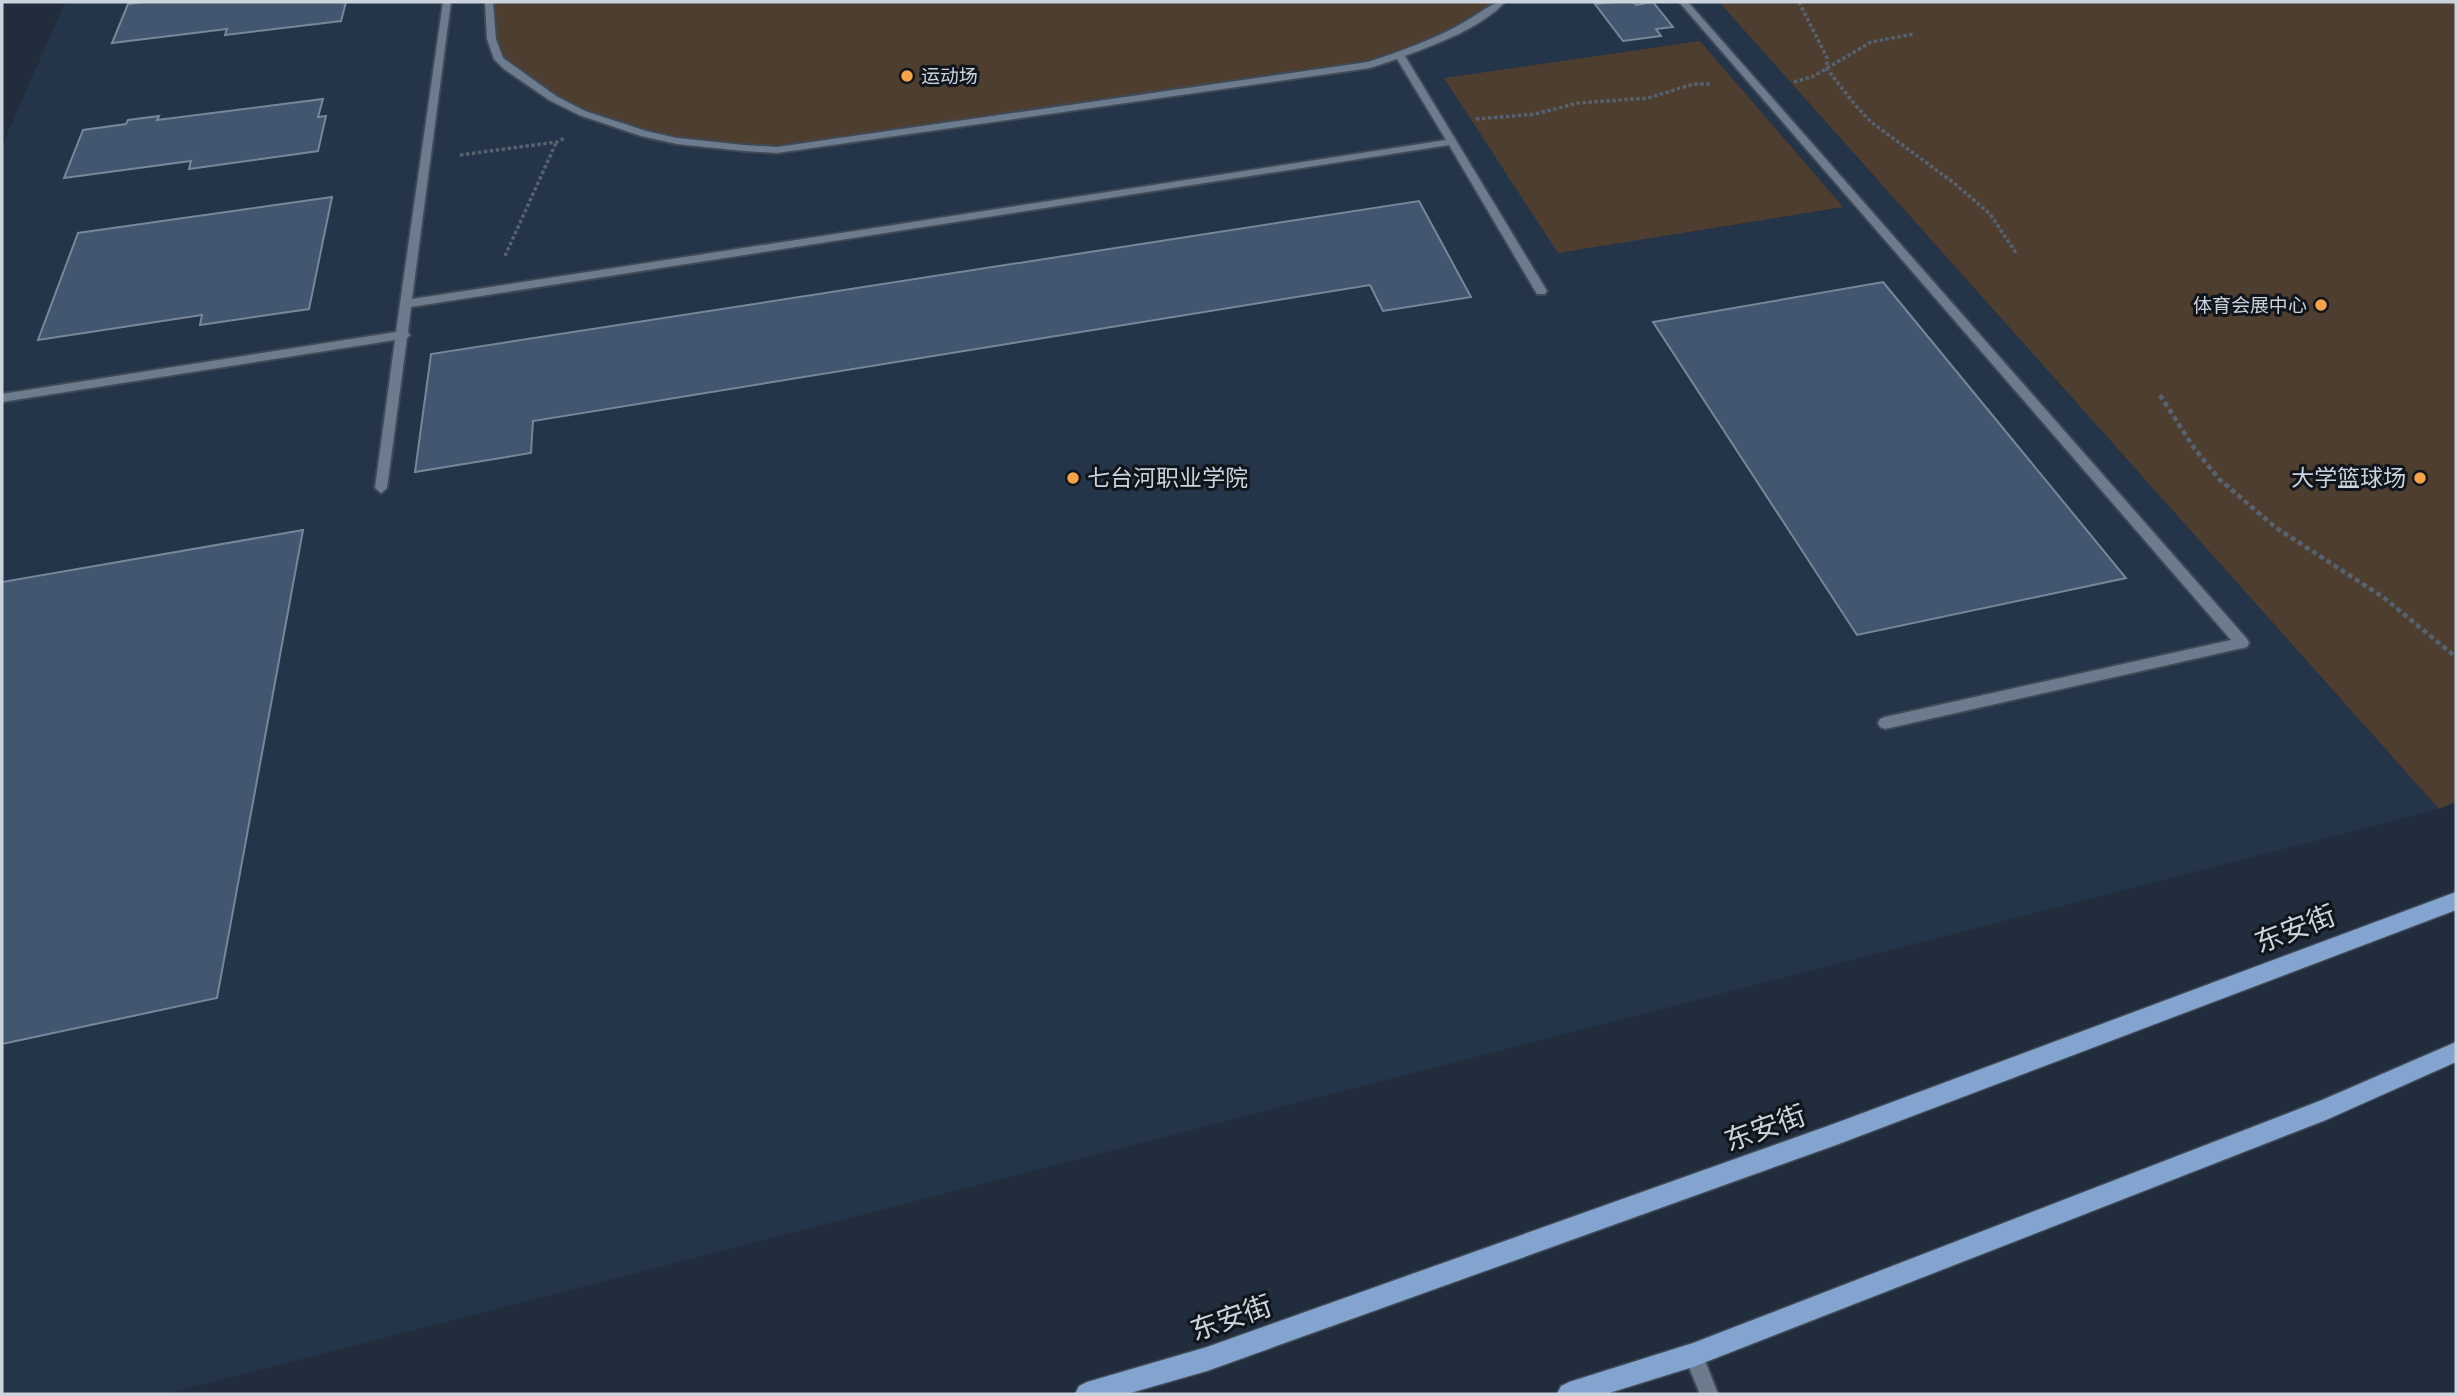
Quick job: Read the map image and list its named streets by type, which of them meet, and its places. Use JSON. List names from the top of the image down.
{
  "streets": {
    "main road": ["东安街"]
  },
  "places": [
    "运动场",
    "体育会展中心",
    "七台河职业学院",
    "大学篮球场"
  ]
}
